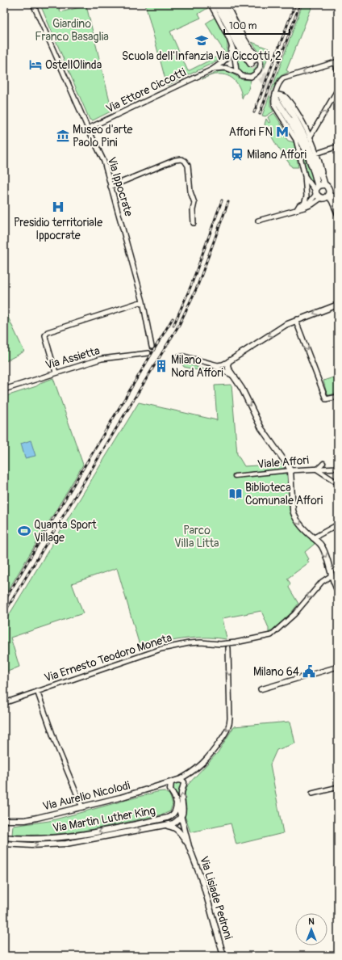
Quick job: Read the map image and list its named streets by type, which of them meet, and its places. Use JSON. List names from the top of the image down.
{
  "streets": {
    "street": [
      "Via Ettore Ciccotti",
      "Via Ippocrate",
      "Via Assietta",
      "Viale Affori",
      "Via Ernesto Teodoro Moneta",
      "Via Aurelio Nicolodi",
      "Via Martin Luther King",
      "Via Lisiade Pedroni"
    ]
  },
  "crossings": [
    ["Via Ettore Ciccotti", "Via Ippocrate"],
    ["Via Martin Luther King", "Via Lisiade Pedroni"]
  ],
  "parks": ["Giardino Franco Basaglia", "Parco Villa Litta"],
  "places": {
    "school or university": ["Scuola dell'Infanzia Via Ciccotti, 2"],
    "hotel": ["OstellOlinda"],
    "metro station": ["Affori FN"],
    "museum": ["Museo d'arte Paolo Pini"],
    "station": ["Milano Affori"],
    "hospital": ["Presidio territoriale Ippocrate"],
    "building": ["Milano Nord Affori"],
    "library": ["Biblioteca Comunale Affori"],
    "sports": ["Quanta Sport Village"],
    "public building": ["Milano 64"]
  },
  "scale_bar": "100 m",
  "north": "top"
}
